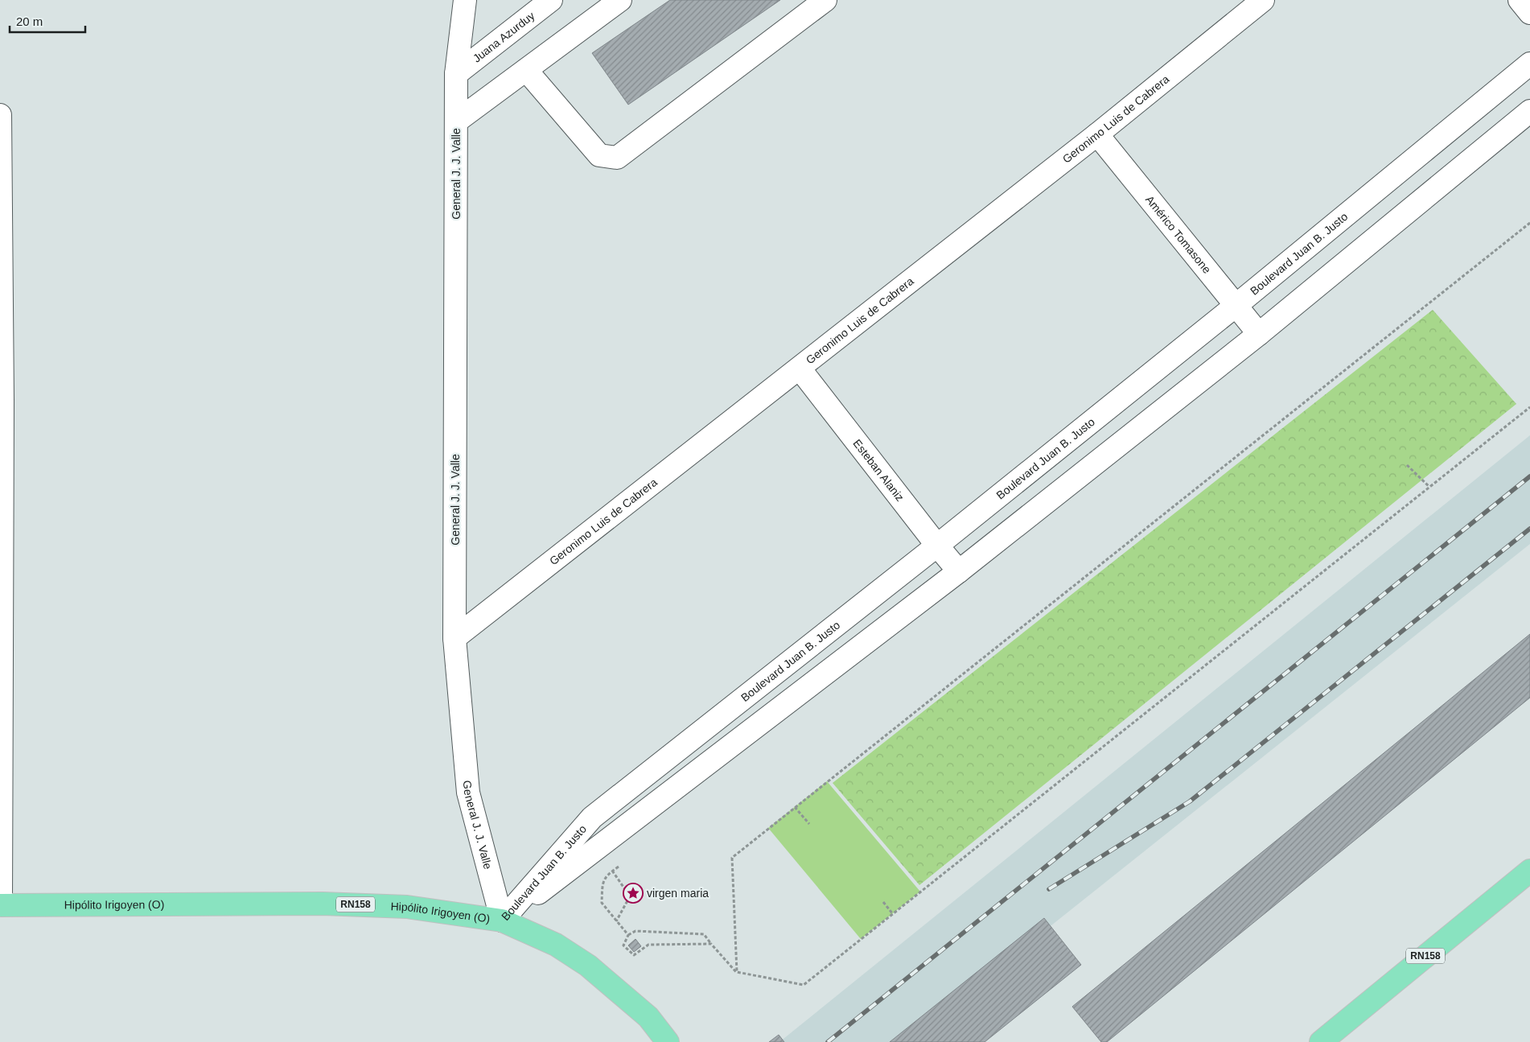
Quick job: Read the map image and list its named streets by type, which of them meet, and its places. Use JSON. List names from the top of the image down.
{
  "streets": {
    "highway": ["Hipólito Irigoyen (O)", "RN158"],
    "street": [
      "Juana Azurduy",
      "Geronimo Luis de Cabrera",
      "General J. J. Valle",
      "Américo Tomasone",
      "Boulevard Juan B. Justo",
      "Esteban Alaniz"
    ]
  },
  "crossings": [
    ["Juana Azurduy", "General J. J. Valle"],
    ["Geronimo Luis de Cabrera", "General J. J. Valle"],
    ["Geronimo Luis de Cabrera", "Américo Tomasone"],
    ["Geronimo Luis de Cabrera", "Esteban Alaniz"],
    ["General J. J. Valle", "Boulevard Juan B. Justo"],
    ["General J. J. Valle", "Hipólito Irigoyen (O)"],
    ["Américo Tomasone", "Boulevard Juan B. Justo"],
    ["Boulevard Juan B. Justo", "Esteban Alaniz"],
    ["Boulevard Juan B. Justo", "Hipólito Irigoyen (O)"]
  ],
  "places": {
    "place": ["virgen maria"]
  },
  "scale_bar": "20 m"
}
